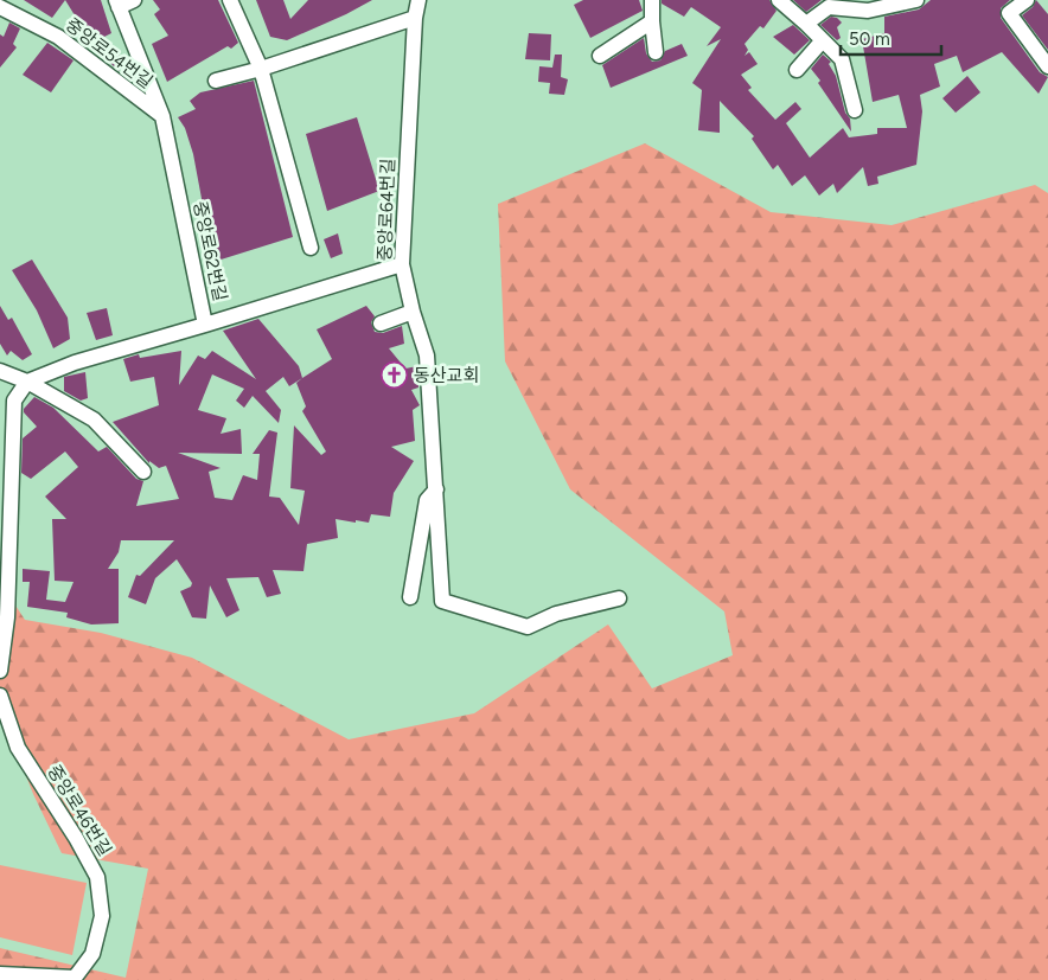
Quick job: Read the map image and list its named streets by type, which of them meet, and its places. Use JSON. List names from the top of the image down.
{
  "streets": {
    "street": [
      "중앙로54번길",
      "중앙로64번길",
      "중앙로62번길",
      "중앙로46번길"
    ]
  },
  "crossings": [
    ["중앙로54번길", "중앙로62번길"]
  ],
  "places": {
    "church": ["동산교회"]
  },
  "scale_bar": "50 m"
}
